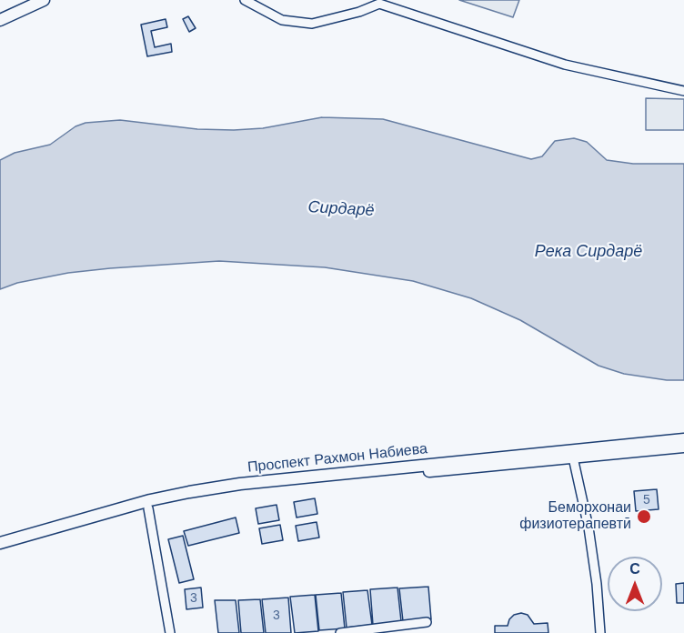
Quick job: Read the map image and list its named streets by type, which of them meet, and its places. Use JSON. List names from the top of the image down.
{
  "streets": {
    "main road": ["Проспект Рахмон Набиева"]
  },
  "water": ["Сирдарё", "Река Сирдарё"],
  "places": ["Беморхонаи физиотерапевтӣ"],
  "house_numbers": ["5", "3", "3"],
  "north": "top"
}
